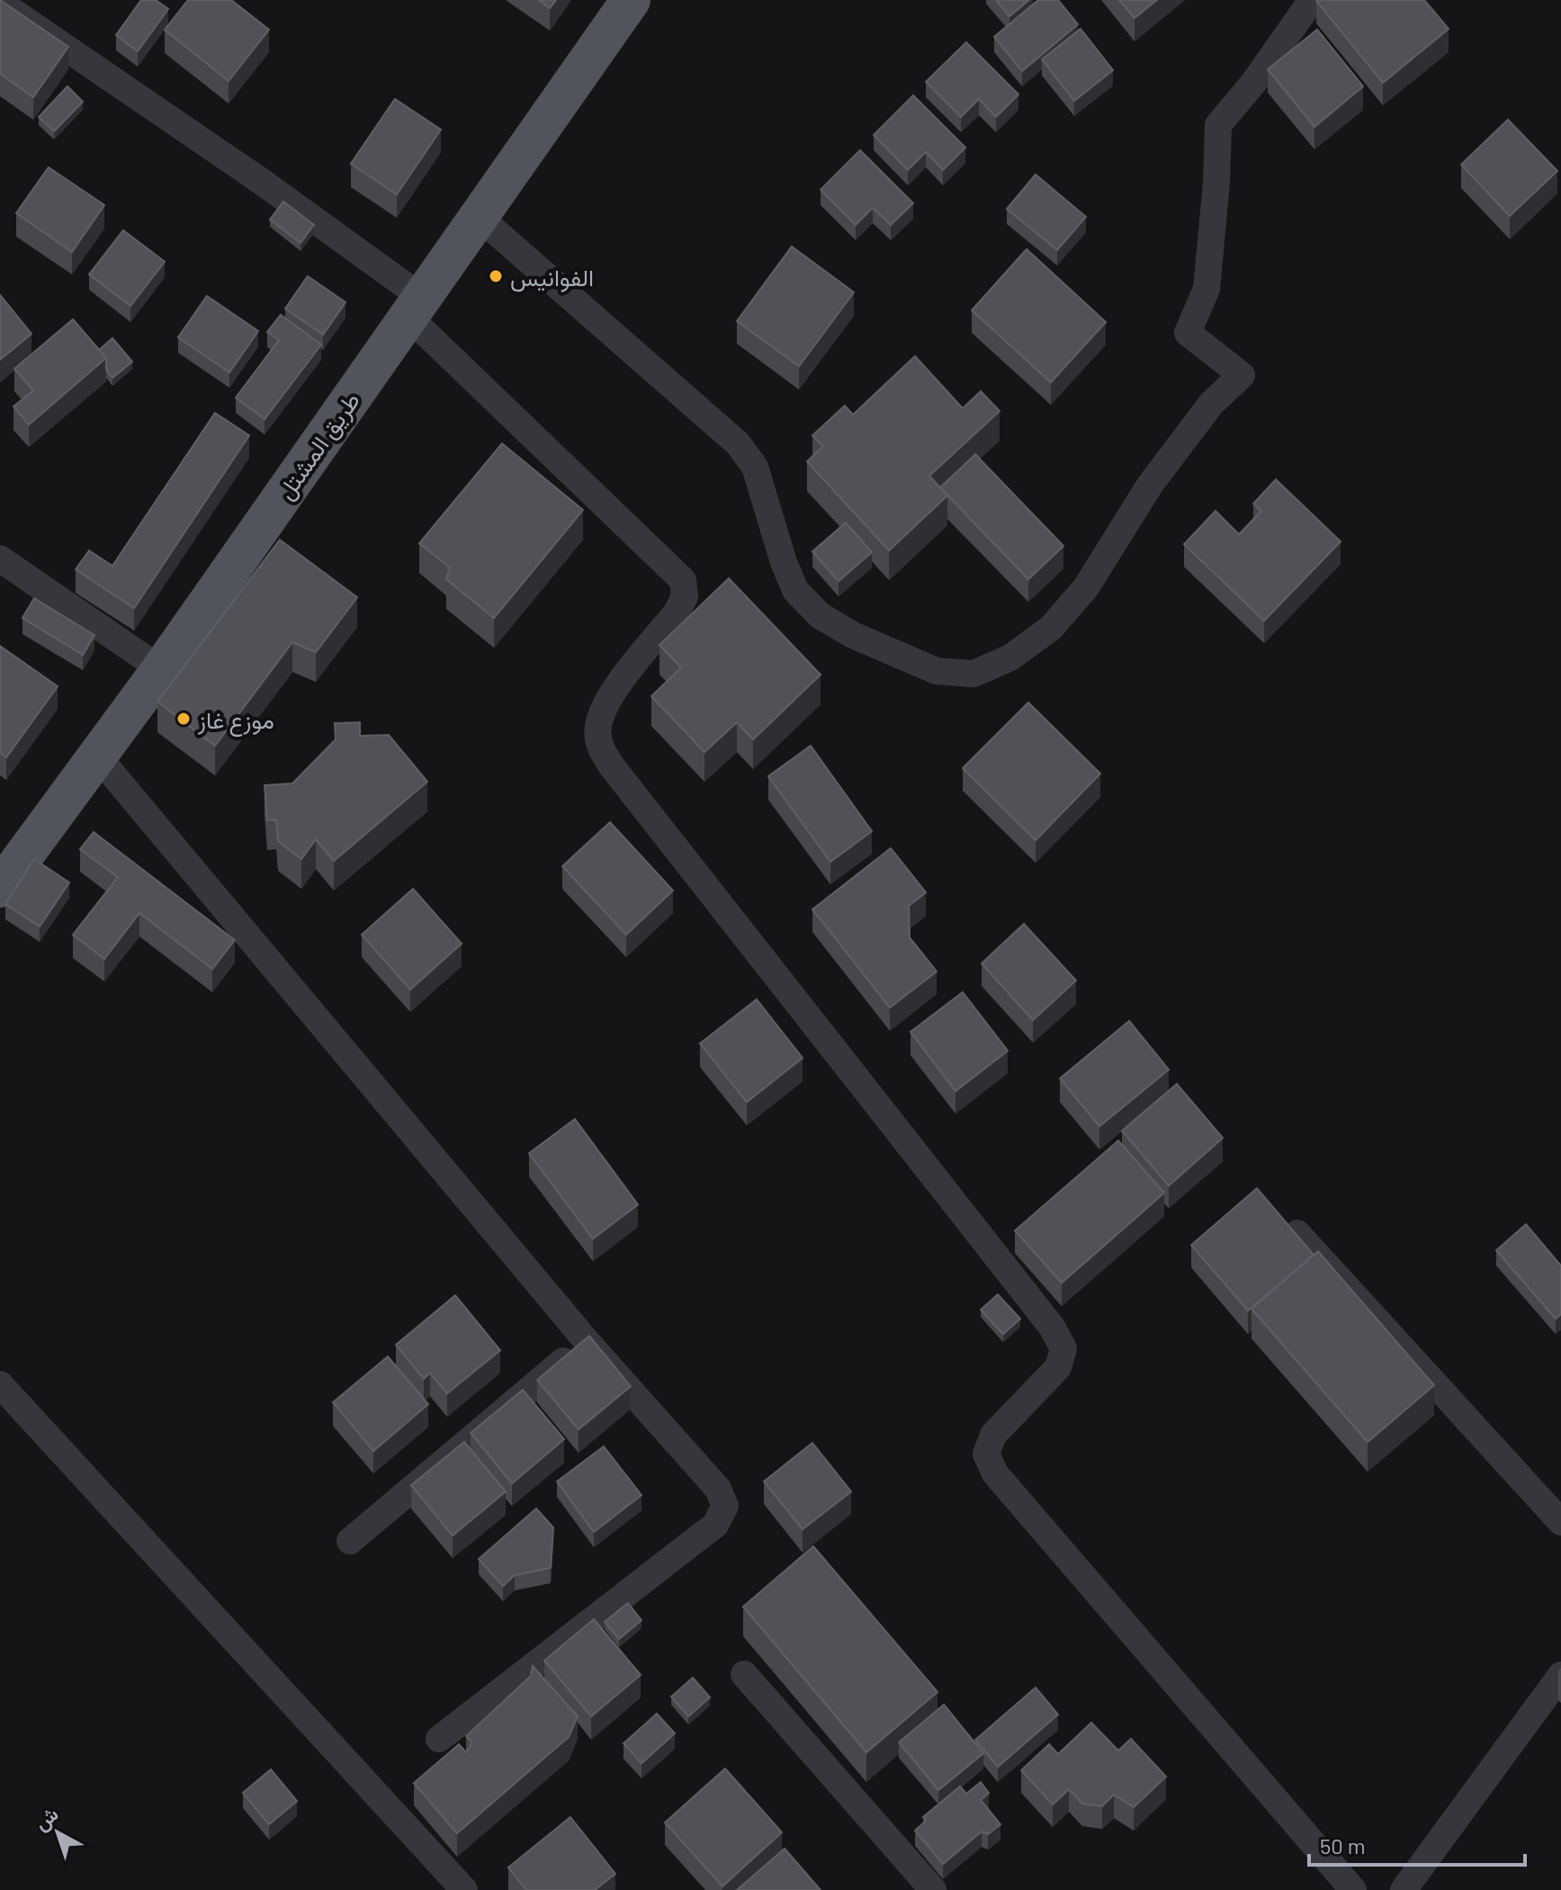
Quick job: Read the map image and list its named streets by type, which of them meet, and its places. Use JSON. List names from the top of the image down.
{
  "streets": {
    "main road": ["طريق المشتل"]
  },
  "places": ["الفوانيس", "موزع غاز"],
  "scale_bar": "50 m",
  "north": "top left"
}
